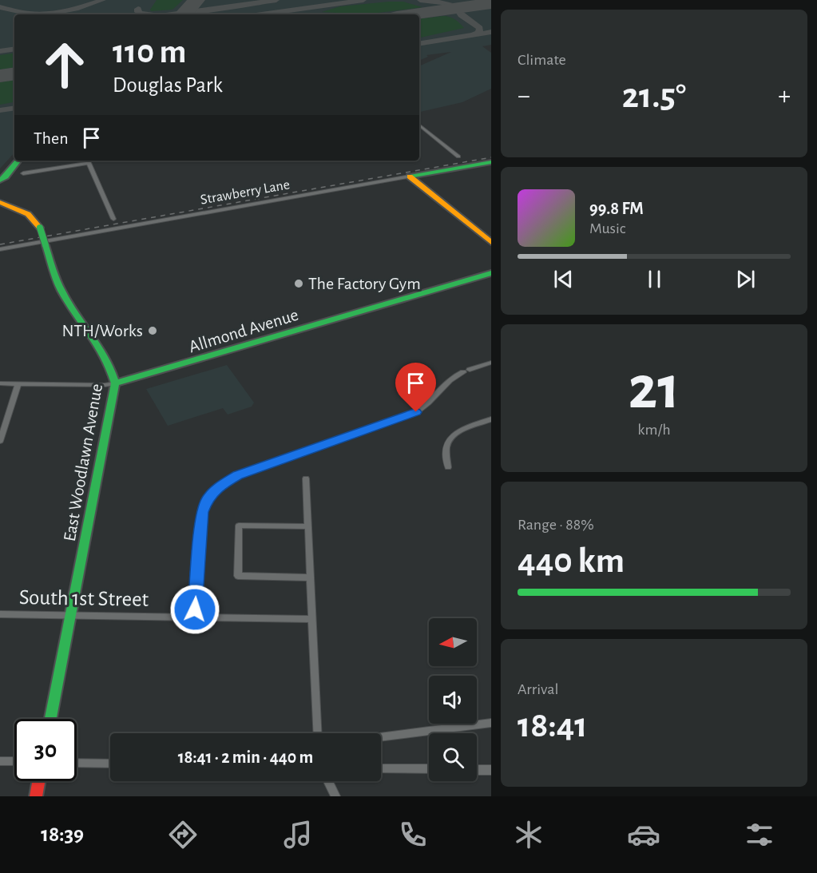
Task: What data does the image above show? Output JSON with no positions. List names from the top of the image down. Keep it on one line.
{"streets":{"street":["Strawberry Lane","Allmond Avenue","East Woodlawn Avenue","South 1st Street"]},"crossings":[["Allmond Avenue","East Woodlawn Avenue"],["East Woodlawn Avenue","South 1st Street"]],"places":["The Factory Gym","NTH/Works"],"north":"left","page":{"tile":["Climate",["21","km/h"],["Range · 88%","440 km"],["Arrival","18:41"]],"turn":["110 m","Douglas Park"],"heat":["−","21.5°","+"],"then":"Then","song":["99.8 FM","Music"],"limit":"30","trip":"18:41 · 2 min · 440 m","tabs":"18:39"}}
